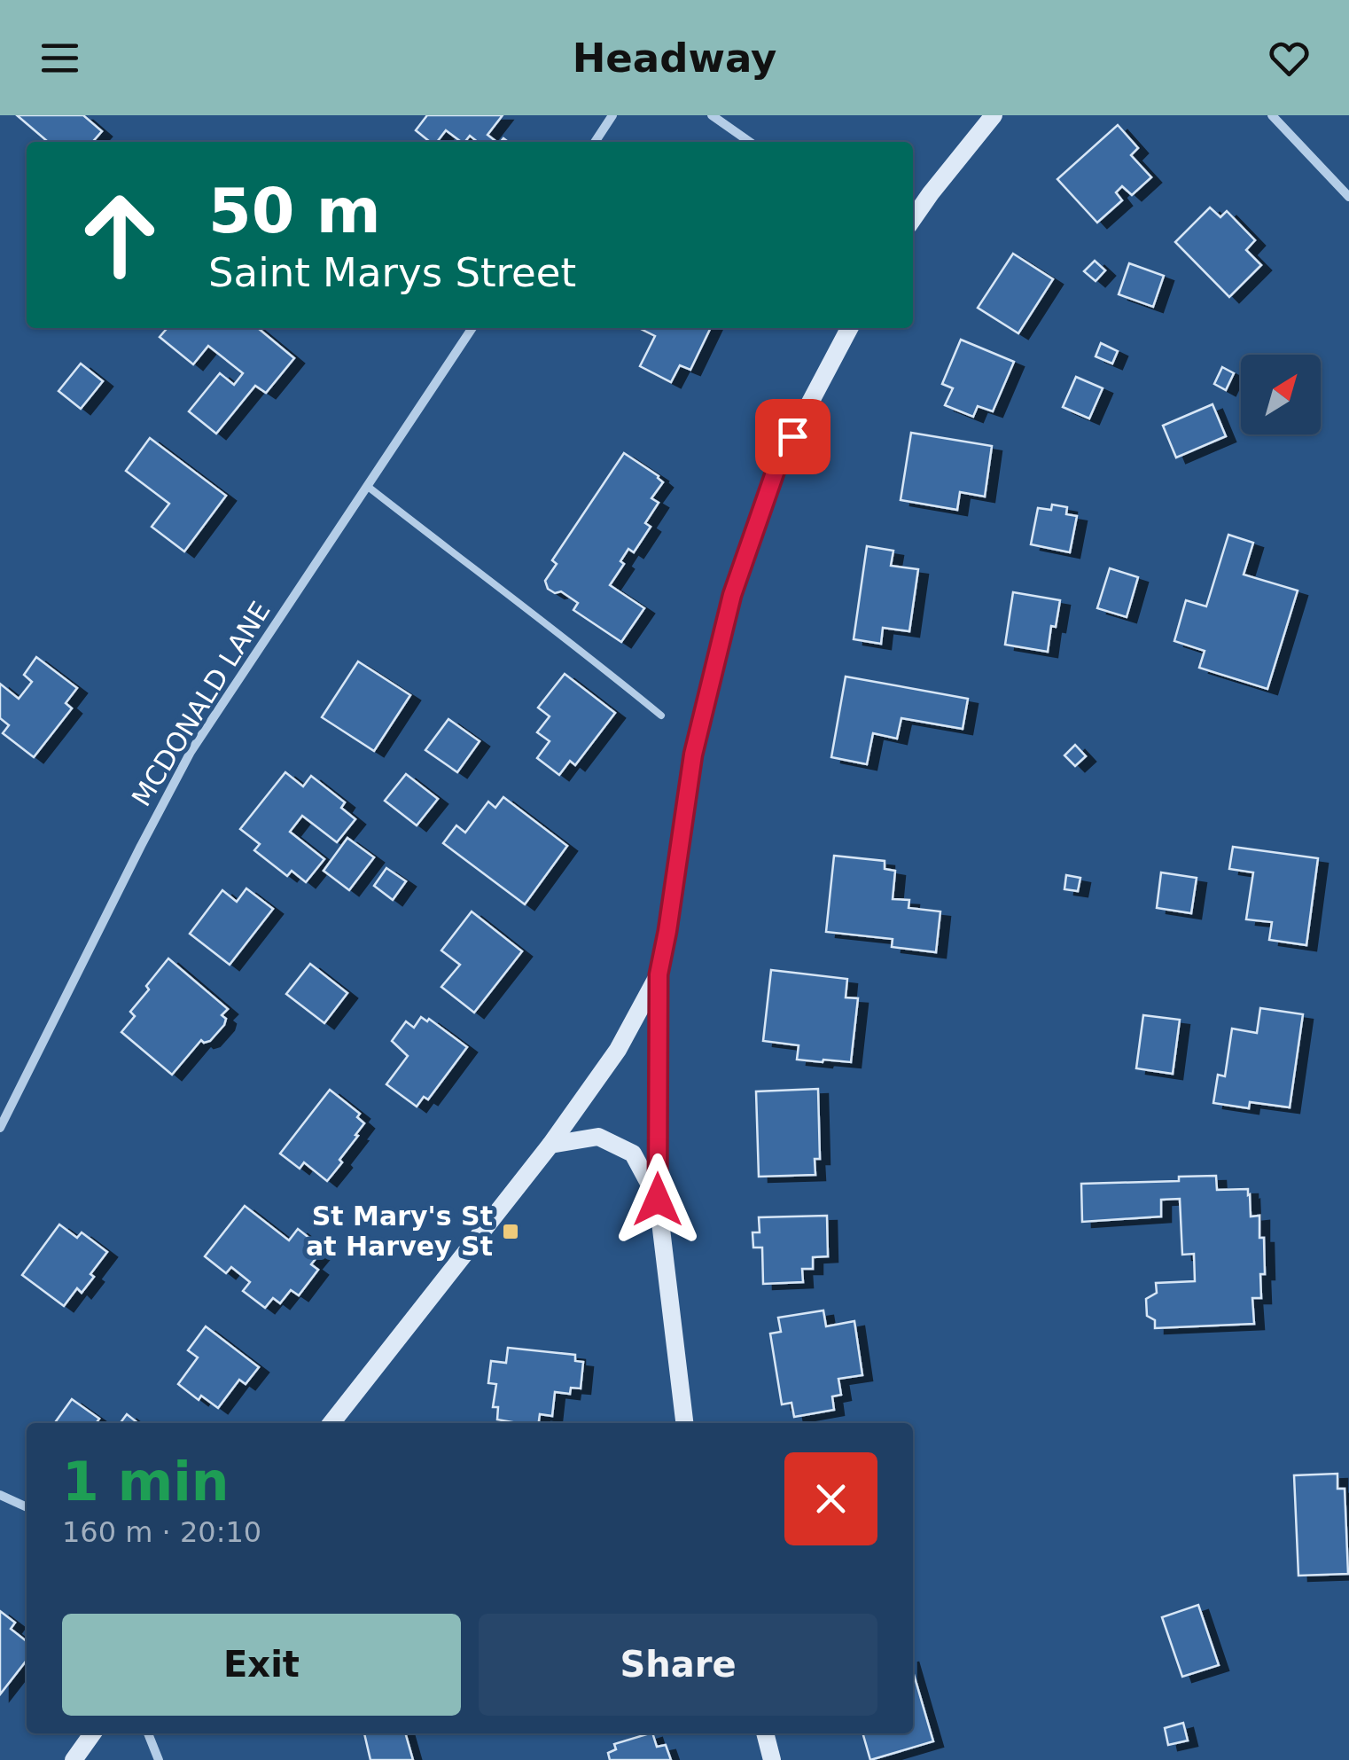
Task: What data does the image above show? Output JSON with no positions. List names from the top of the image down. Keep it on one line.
{"streets":{"street":["MCDONALD LANE"]},"places":{"transit":["St Mary's St at Harvey St"]},"north":"top right","page":{"header":"Headway","turn":["50 m","Saint Marys Street"],"heading":["1 min","160 m · 20:10"],"buttons":["Exit","Share"]}}
